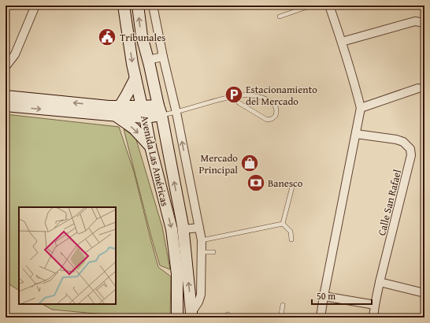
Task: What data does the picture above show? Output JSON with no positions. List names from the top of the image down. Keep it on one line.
{"streets":{"street":["Avenida Las Américas","Calle San Rafael"]},"places":{"public building":["Tribunales"],"parking":["Estacionamiento del Mercado"],"shop":["Mercado Principal"],"bank":["Banesco"]},"scale_bar":"50 m"}
